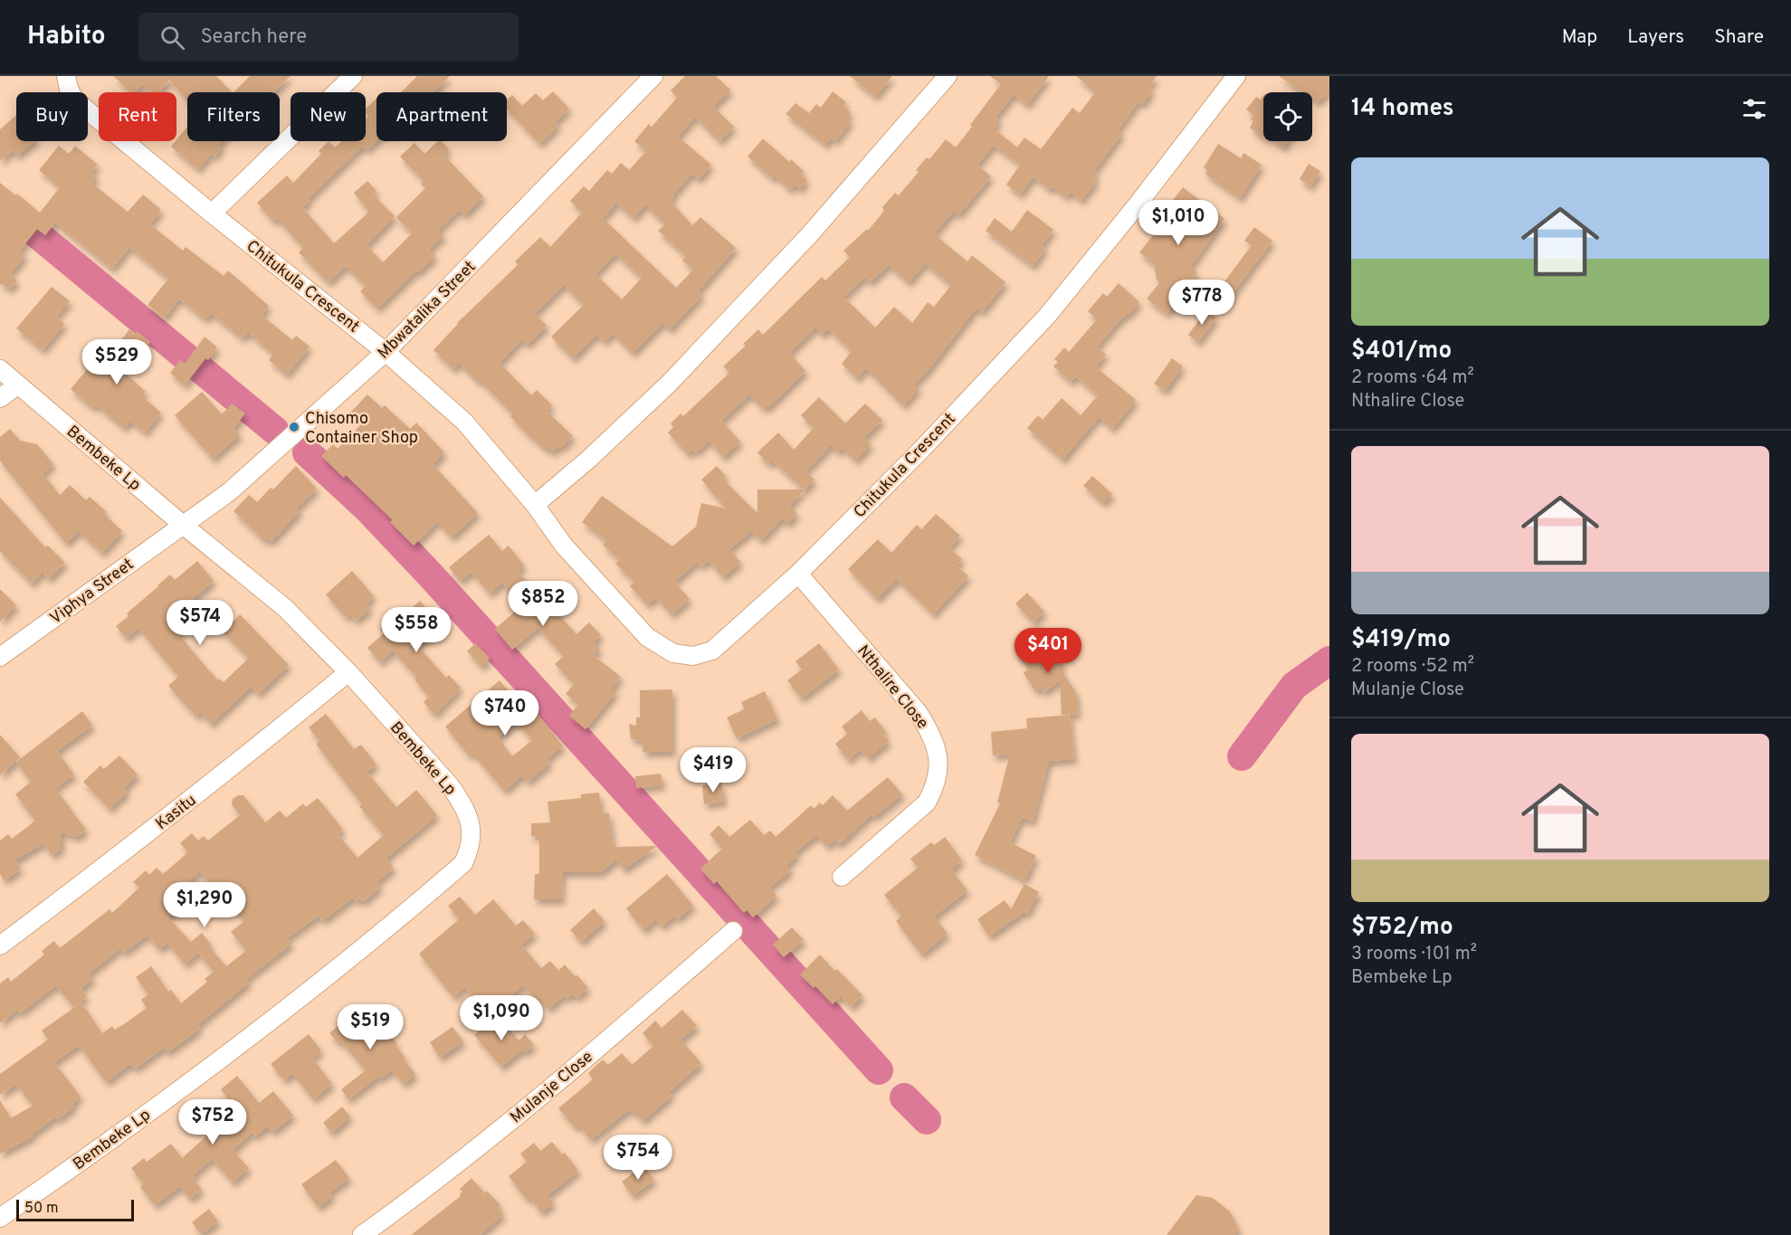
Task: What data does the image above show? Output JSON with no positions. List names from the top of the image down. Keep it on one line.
{"streets":{"street":["Chitukula Crescent","Mbwatalika Street","Bembeke Lp","Viphya Street","Nthalire Close","Kasitu","Mulanje Close"]},"crossings":[["Chitukula Crescent","Mbwatalika Street"],["Chitukula Crescent","Nthalire Close"],["Mbwatalika Street","Bembeke Lp"],["Mbwatalika Street","Viphya Street"],["Bembeke Lp","Viphya Street"],["Bembeke Lp","Kasitu"]],"places":["Chisomo Container Shop"],"scale_bar":"50 m","page":{"header":"Habito","search":"Search here","nav":["Map","Layers","Share"],"heading":"14 homes","chip":["Buy","Rent","Filters","New","Apartment"],"list":[{"name":"$401/mo","note":"2 rooms · 64 m² · Nthalire Close"},{"name":"$419/mo","note":"2 rooms · 52 m² · Mulanje Close"},{"name":"$752/mo","note":"3 rooms · 101 m² · Bembeke Lp"}],"price":["$1,010","$778","$529","$852","$574","$558","$401","$740","$419","$1,290","$1,090","$519","$752","$754"],"scale":"50 m"}}
